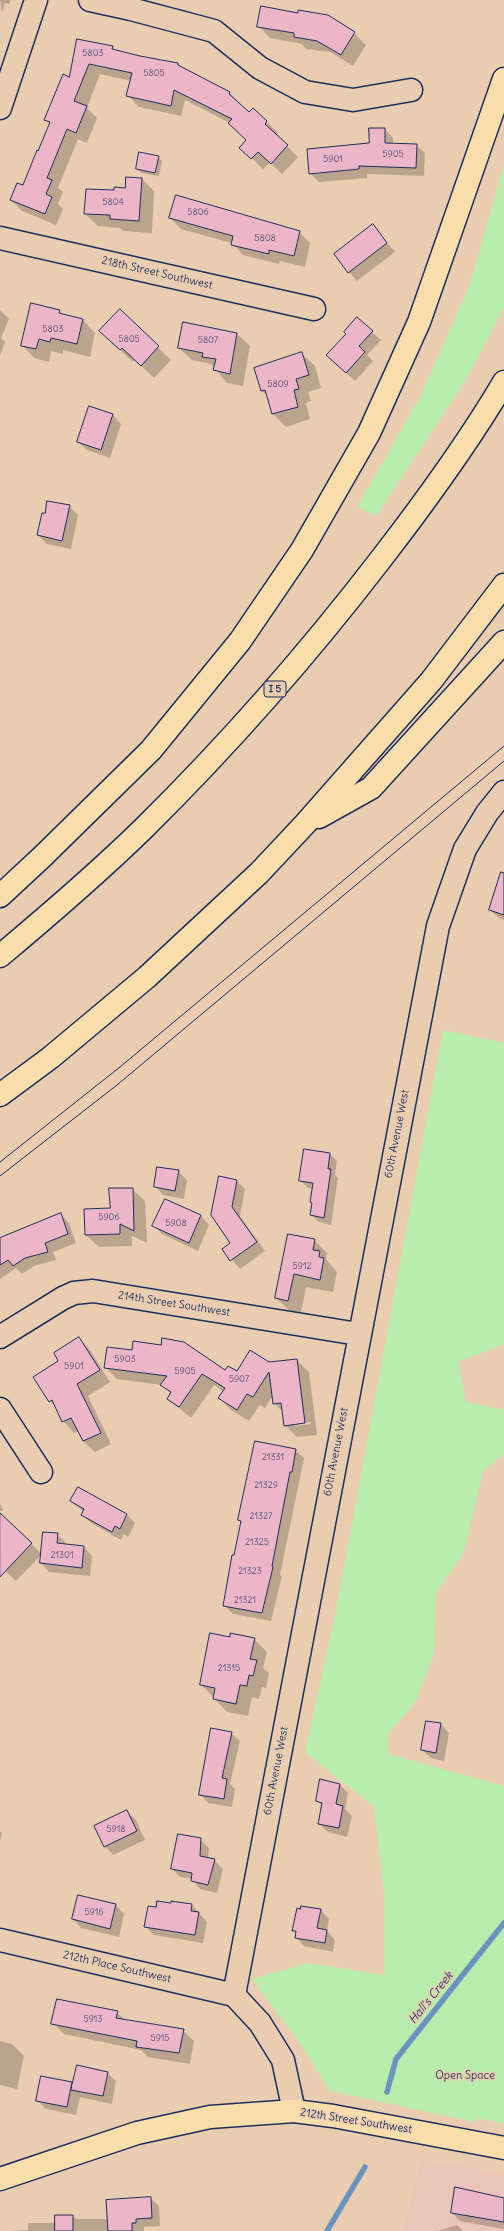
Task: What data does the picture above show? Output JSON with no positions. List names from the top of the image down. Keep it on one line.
{"streets":{"main road":["I 5","212th Street Southwest"],"street":["218th Street Southwest","60th Avenue West","214th Street Southwest","212th Place Southwest"]},"crossings":[["60th Avenue West","214th Street Southwest"],["60th Avenue West","212th Place Southwest"]],"water":["Hall's Creek"],"parks":["Open Space"],"house_numbers":["5803","5805","5905","5901","5804","5806","5808","5803","5805","5807","5809","5906","5908","5912","5903","5901","5905","5907","21331","21329","21327","21325","21301","21323","21321","21315","5918","5916","5913","5915"]}
